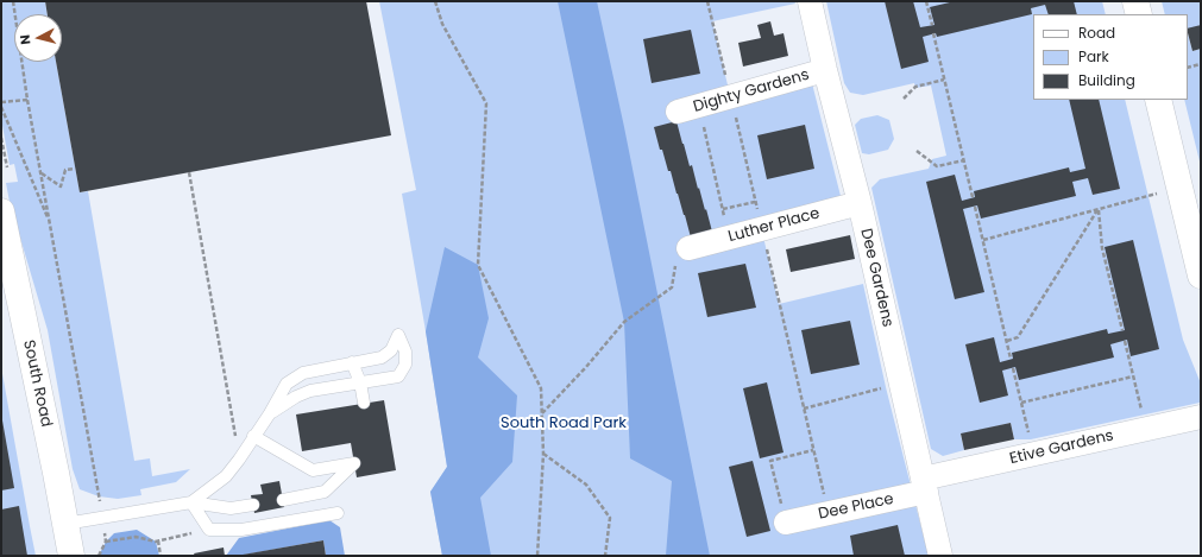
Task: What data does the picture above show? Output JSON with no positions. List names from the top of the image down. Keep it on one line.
{"streets":{"street":["Dighty Gardens","Luther Place","Dee Gardens","South Road","Etive Gardens","Dee Place"]},"crossings":[["Dighty Gardens","Dee Gardens"],["Luther Place","Dee Gardens"],["Dee Gardens","Etive Gardens"],["Dee Gardens","Dee Place"],["Etive Gardens","Dee Place"]],"parks":["South Road Park"],"legend":["Road","Park","Building"],"north":"left"}
